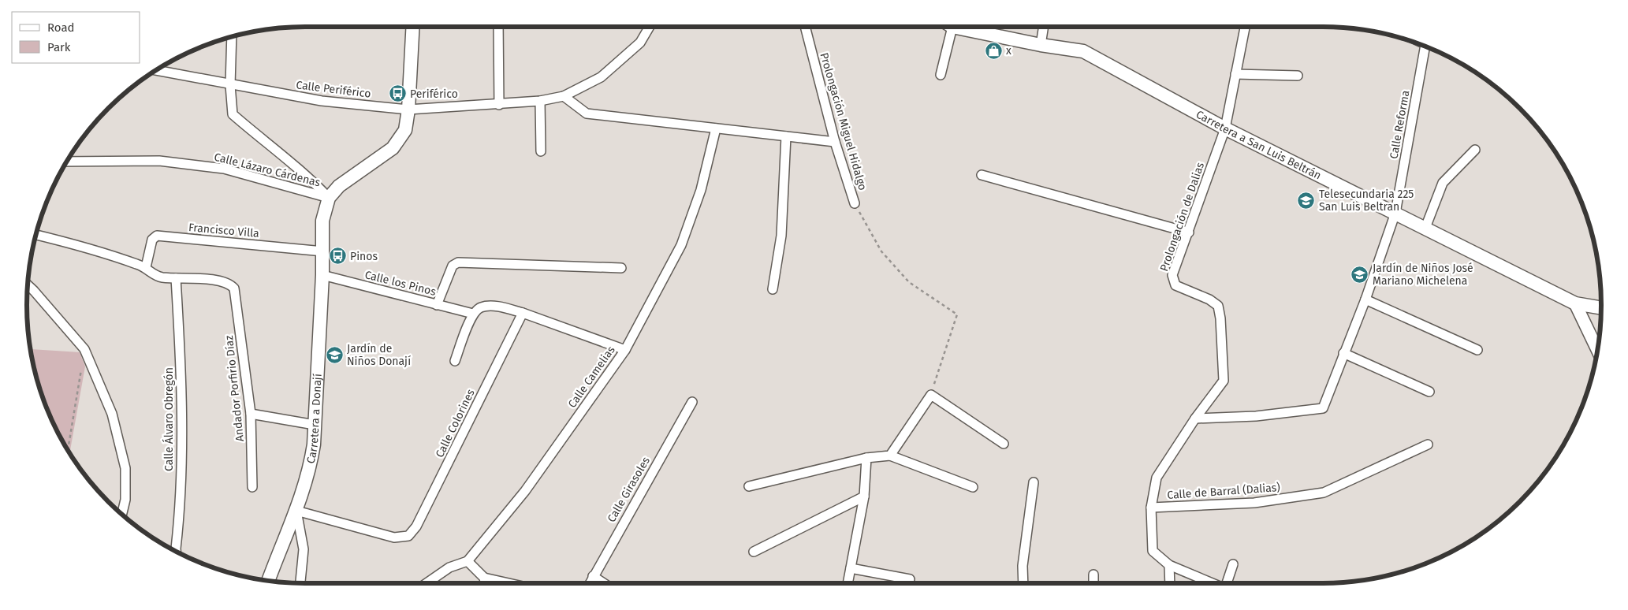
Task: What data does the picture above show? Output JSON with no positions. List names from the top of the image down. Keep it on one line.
{"streets":{"main road":["Carretera a San Luis Beltrán","Carretera a Donají"],"street":["Calle Periférico","Prolongación Miguel Hidalgo","Calle Reforma","Calle Lázaro Cárdenas","Prolongación de Dalias","Francisco Villa","Calle los Pinos","Calle Camelias","Andador Porfirio Díaz","Calle Álvaro Obregón","Calle Colorines","Calle Girasoles","Calle de Barral (Dalias)"]},"crossings":[["Calle Periférico","Carretera a Donají"],["Calle Reforma","Carretera a San Luis Beltrán"],["Calle Reforma","Prolongación de Dalias"],["Carretera a San Luis Beltrán","Prolongación de Dalias"],["Calle Lázaro Cárdenas","Carretera a Donají"],["Prolongación de Dalias","Calle de Barral (Dalias)"],["Francisco Villa","Carretera a Donají"],["Calle los Pinos","Carretera a Donají"],["Andador Porfirio Díaz","Calle Álvaro Obregón"],["Carretera a Donají","Calle Colorines"]],"places":{"shop":["x"],"bus stop":["Periférico","Pinos"],"school or university":["Telesecundaria 225 San Luis Beltran","Jardín de Niños José Mariano Michelena","Jardín de Niños Donají"]},"legend":["Road","Park"]}
